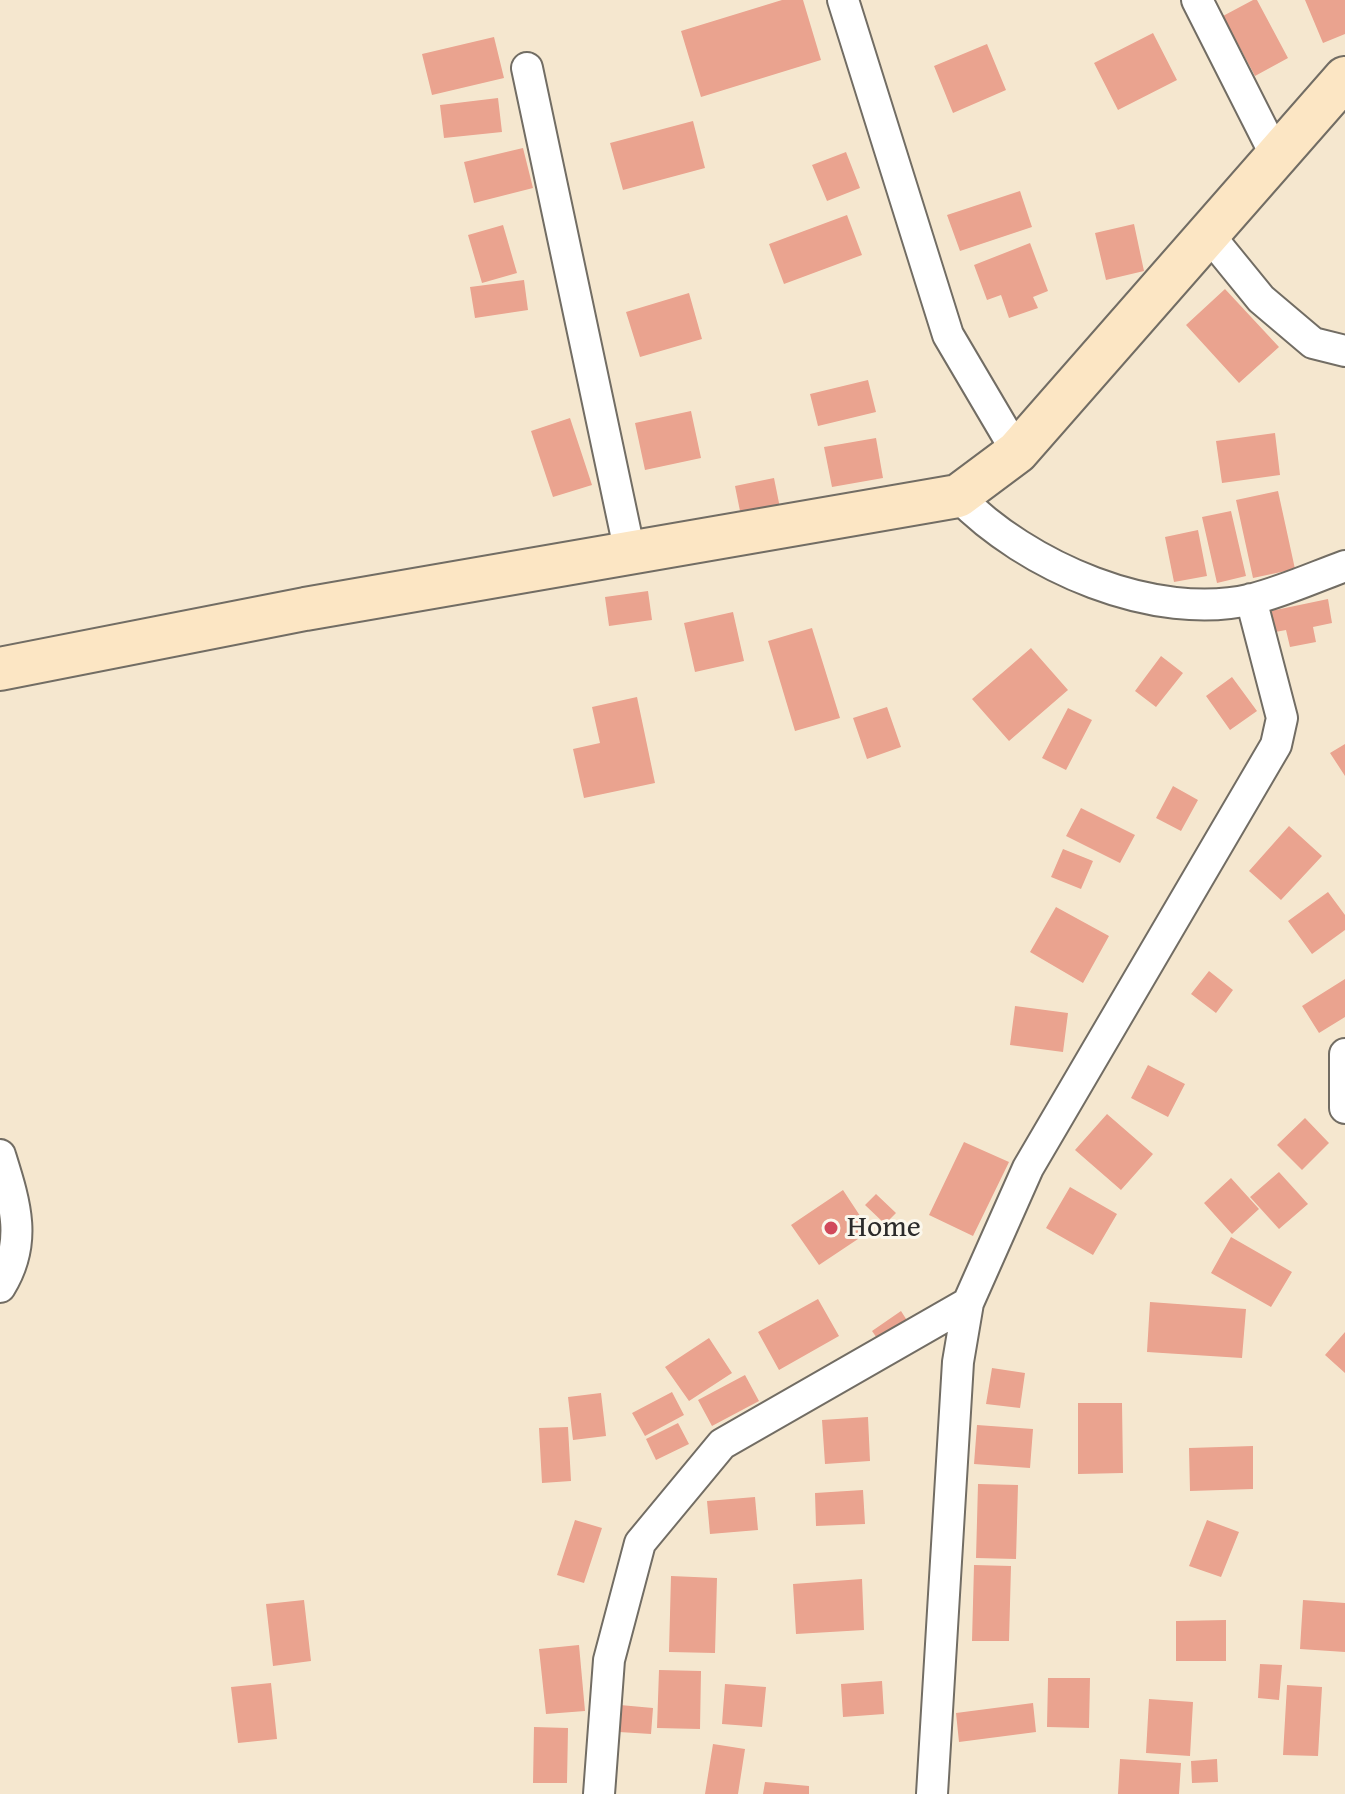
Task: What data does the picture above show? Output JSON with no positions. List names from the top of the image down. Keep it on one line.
{"places":["Home"]}
